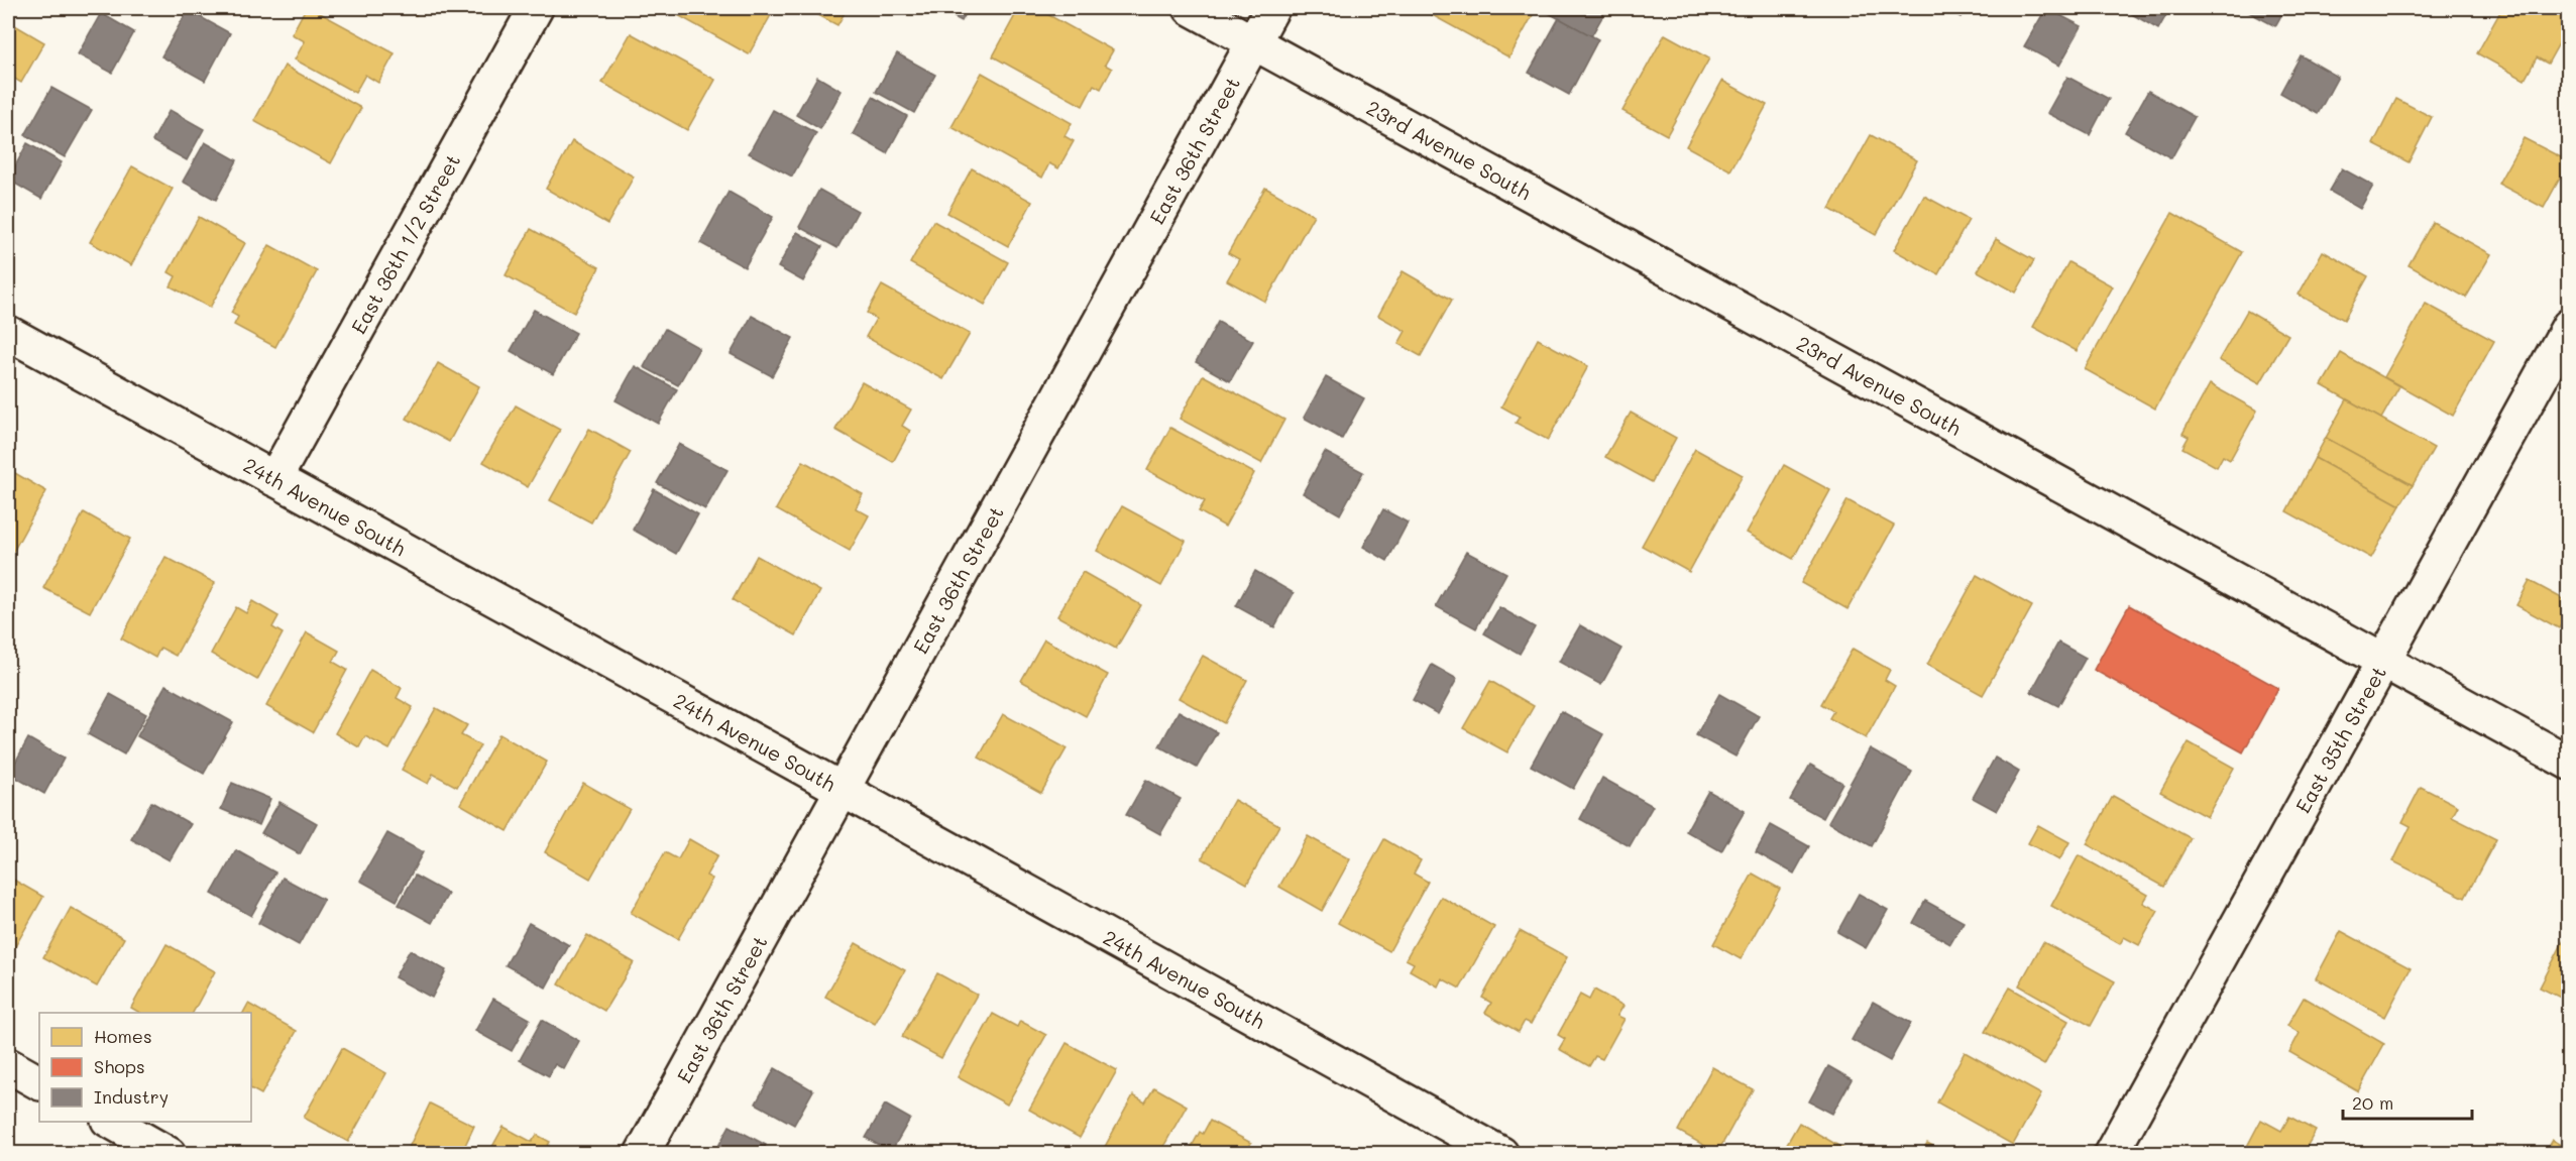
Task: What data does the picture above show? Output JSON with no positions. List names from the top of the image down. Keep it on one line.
{"streets":{"street":["23rd Avenue South","East 36th Street","East 36th 1/2 Street","24th Avenue South","East 35th Street"]},"crossings":[["23rd Avenue South","East 36th Street"],["23rd Avenue South","East 35th Street"],["East 36th Street","24th Avenue South"],["East 36th 1/2 Street","24th Avenue South"]],"legend":["Homes","Shops","Industry"],"scale_bar":"20 m"}
